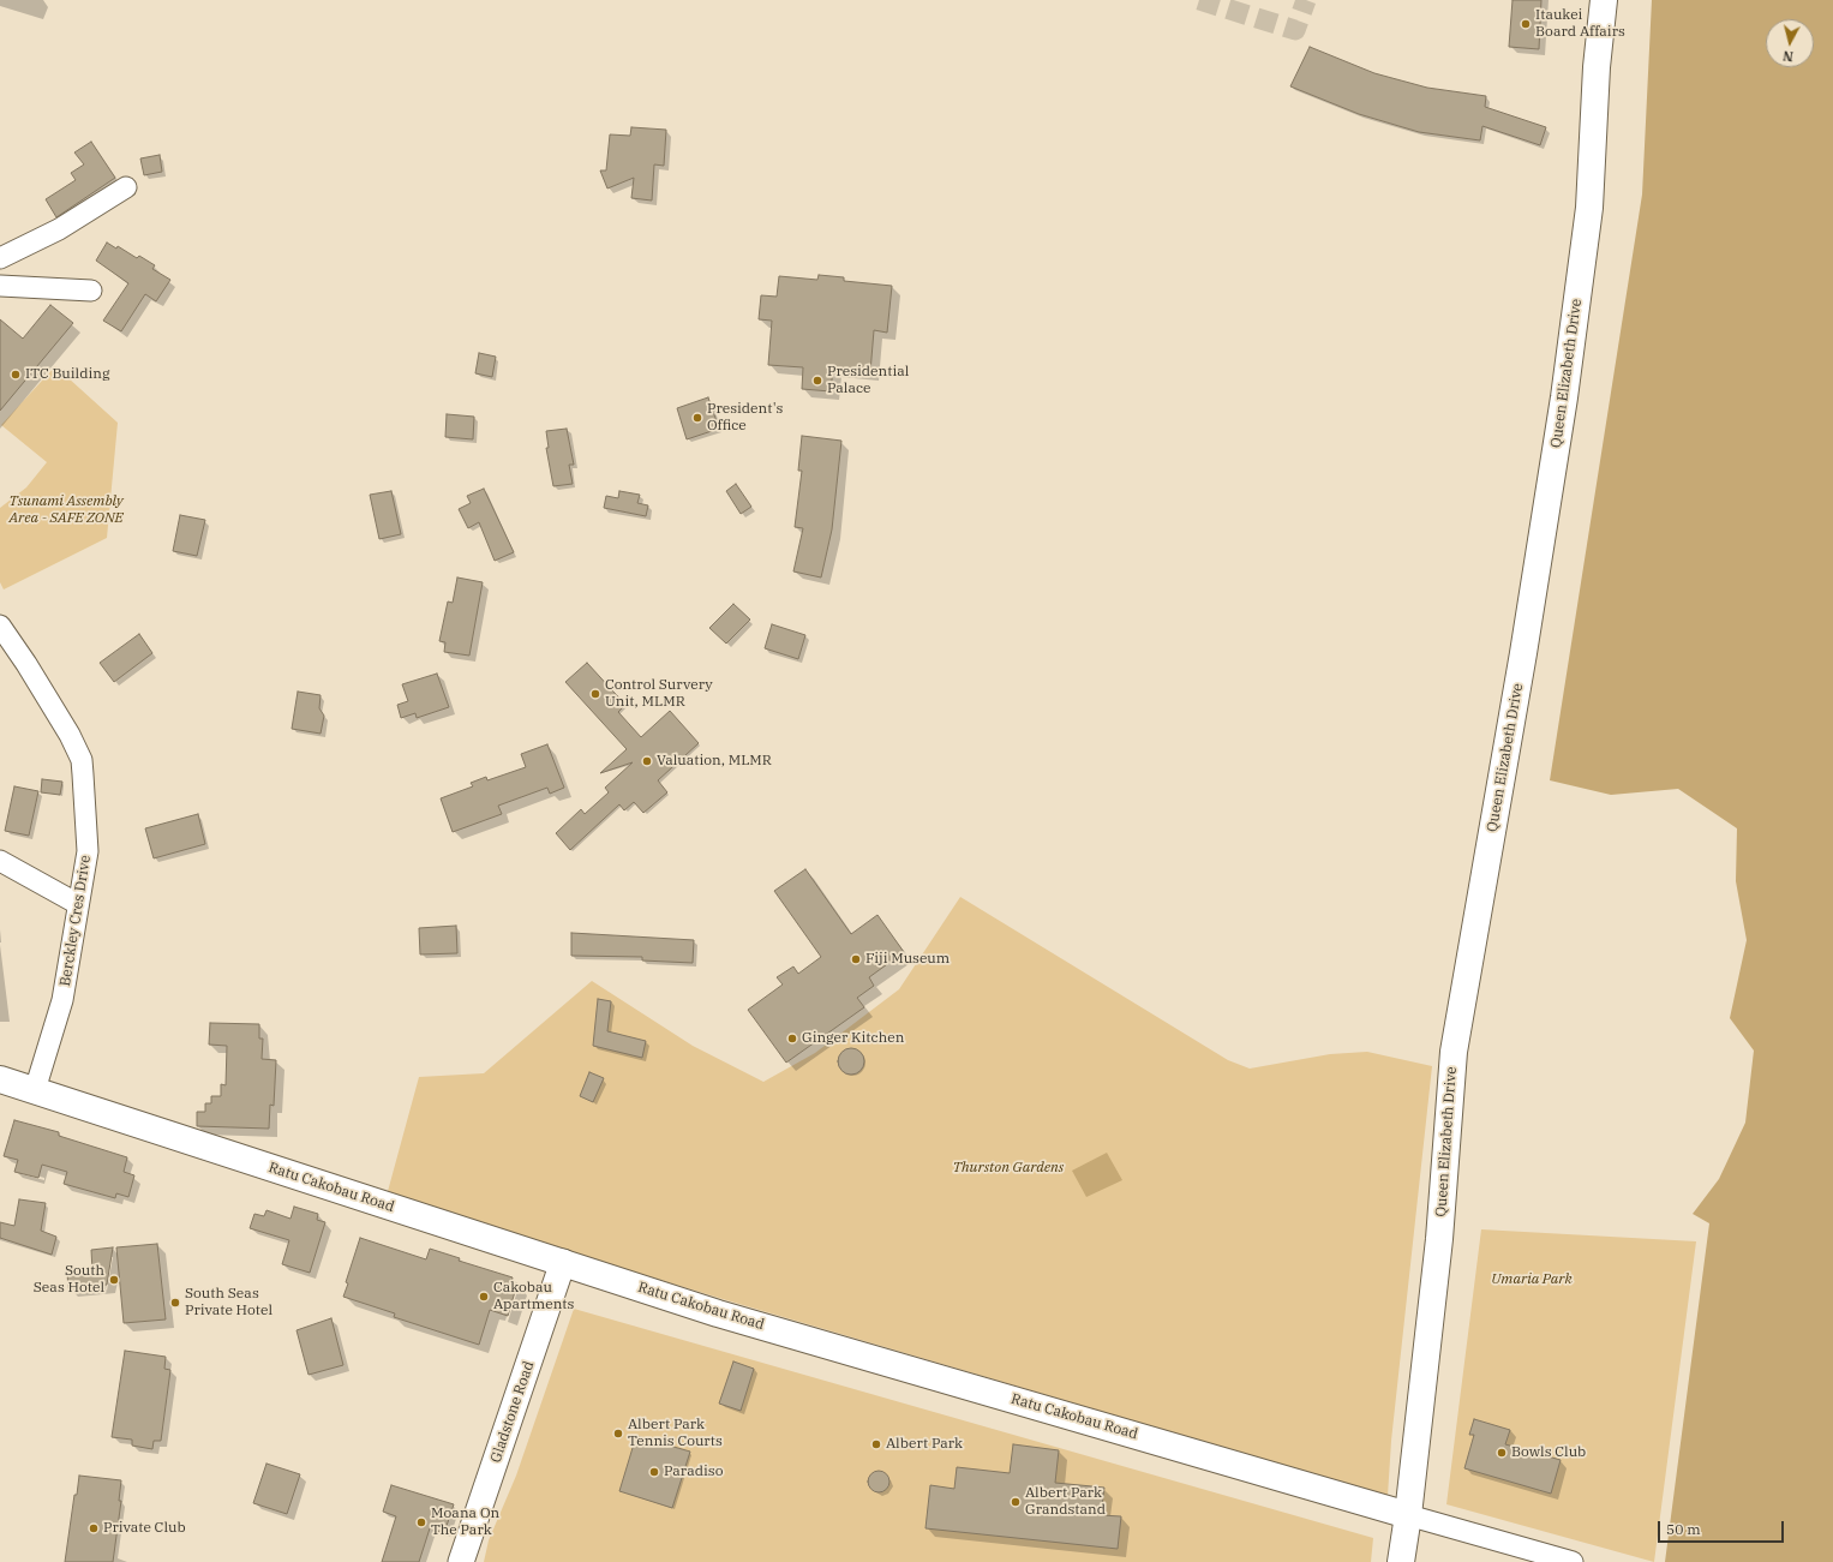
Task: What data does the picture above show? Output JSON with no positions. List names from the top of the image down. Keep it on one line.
{"streets":{"main road":["Queen Elizabeth Drive","Ratu Cakobau Road"],"street":["Berckley Cres Drive","Gladstone Road"]},"crossings":[["Queen Elizabeth Drive","Ratu Cakobau Road"],["Berckley Cres Drive","Ratu Cakobau Road"],["Ratu Cakobau Road","Gladstone Road"]],"parks":["Tsunami Assembly Area - SAFE ZONE","Thurston Gardens","Umaria Park"],"places":["Itaukei Board Affairs","ITC Building","Presidential Palace","President's Office","Control Survery Unit, MLMR","Valuation, MLMR","Fiji Museum","Ginger Kitchen","South Seas Hotel","Cakobau Apartments","South Seas Private Hotel","Albert Park Tennis Courts","Albert Park","Bowls Club","Paradiso","Albert Park Grandstand","Moana On The Park","Private Club"],"scale_bar":"50 m","north":"bottom"}
